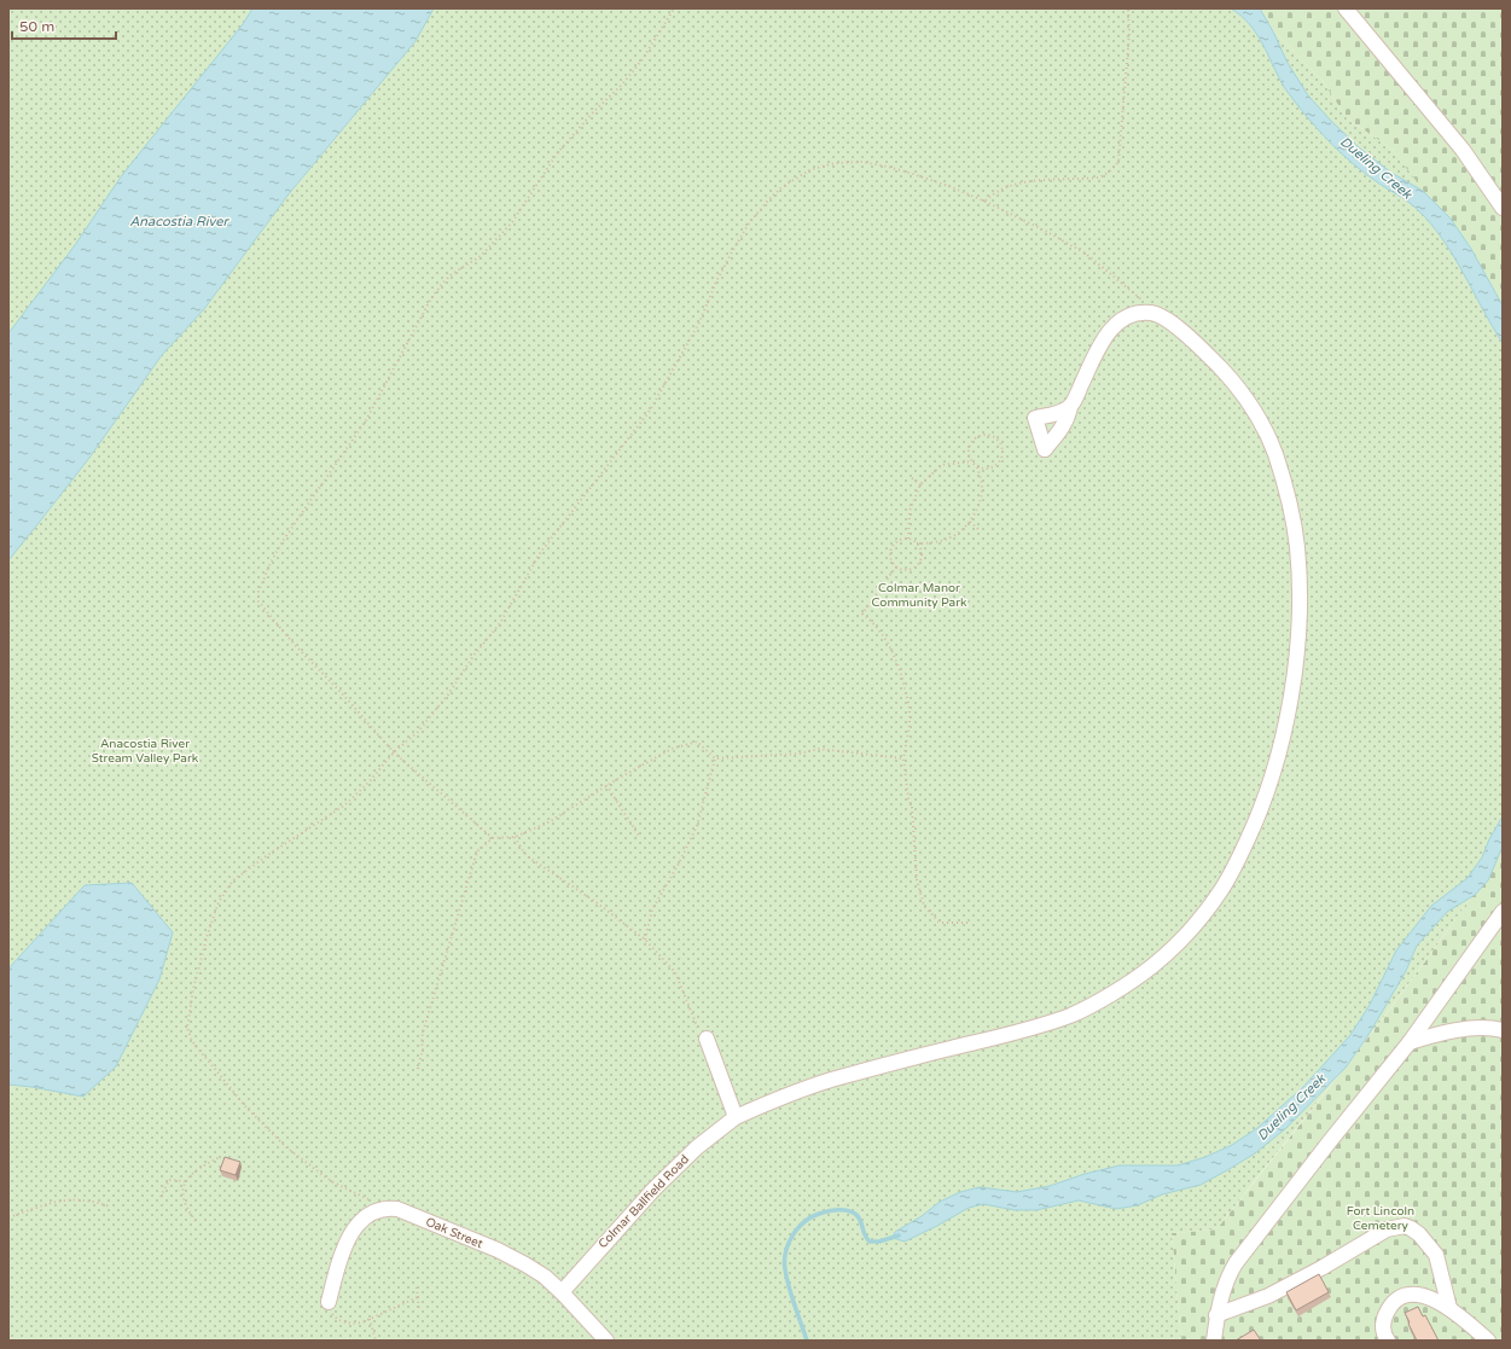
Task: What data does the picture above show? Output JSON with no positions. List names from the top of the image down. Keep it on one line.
{"streets":{"street":["Colmar Ballfield Road","Oak Street"]},"crossings":[["Colmar Ballfield Road","Oak Street"]],"water":["Dueling Creek","Anacostia River"],"parks":["Colmar Manor Community Park","Anacostia River Stream Valley Park","Fort Lincoln Cemetery"],"scale_bar":"50 m"}
